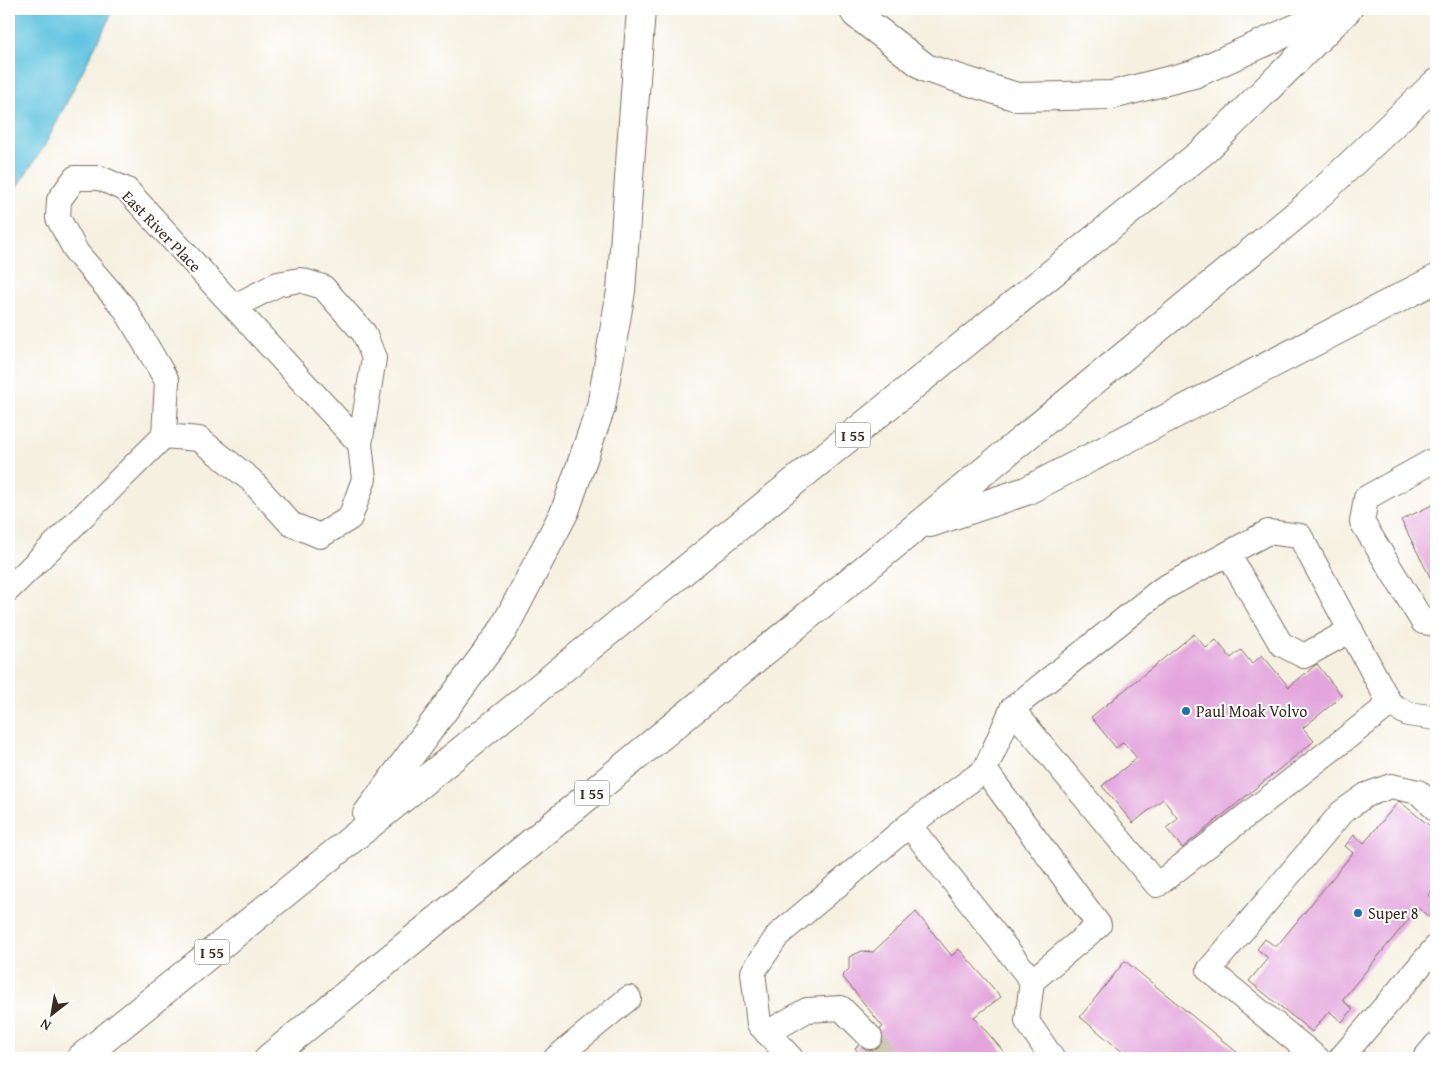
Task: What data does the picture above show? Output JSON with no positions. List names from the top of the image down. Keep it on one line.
{"streets":{"highway":["I 55"],"street":["East River Place"]},"places":["Paul Moak Volvo","Super 8"],"north":"bottom left"}
